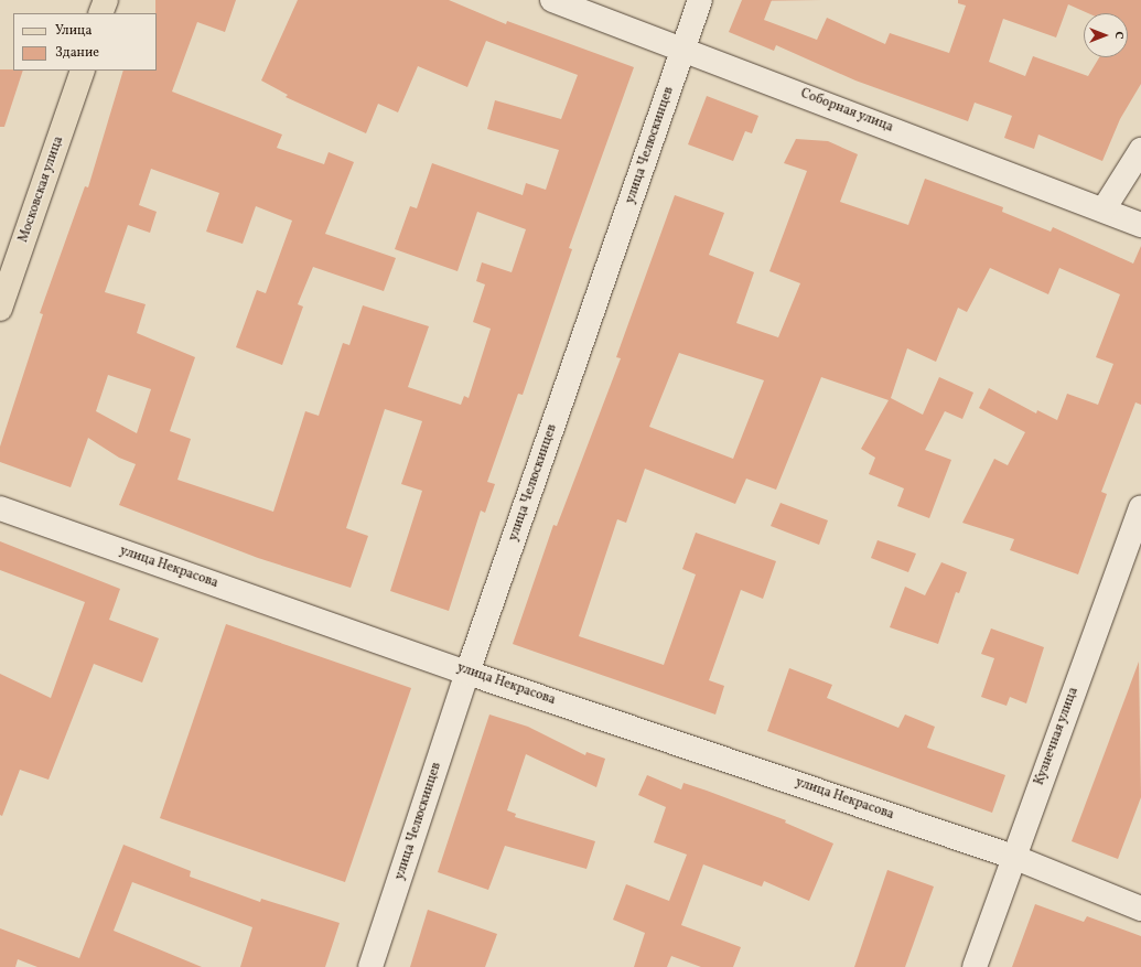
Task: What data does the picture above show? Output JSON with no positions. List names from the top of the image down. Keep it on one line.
{"streets":{"main road":["Московская улица"],"street":["Соборная улица","улица Челюскинцев","улица Некрасова","Кузнечная улица"]},"crossings":[["Соборная улица","улица Челюскинцев"],["улица Челюскинцев","улица Некрасова"],["улица Некрасова","Кузнечная улица"]],"legend":["Улица","Здание"],"north":"right"}
